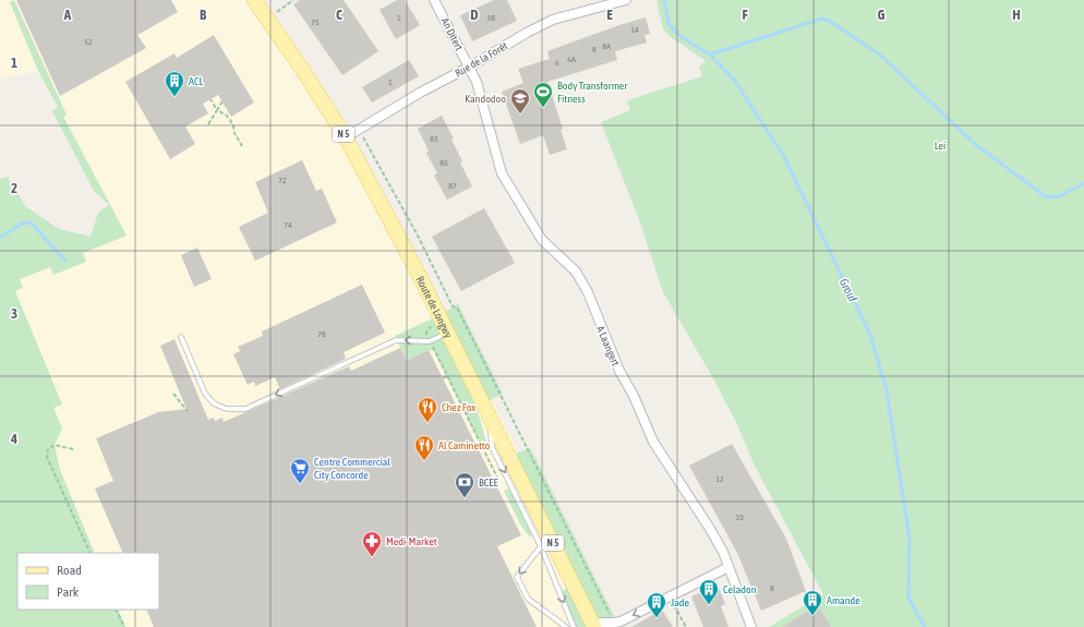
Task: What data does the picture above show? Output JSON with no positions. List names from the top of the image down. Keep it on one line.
{"streets":{"main road":["N 5","Route de Longwy"],"street":["An Ditert","Rue de la Forêt","A Laangert"]},"crossings":[["An Ditert","Rue de la Forêt"],["An Ditert","A Laangert"],["Rue de la Forêt","Route de Longwy"],["Rue de la Forêt","A Laangert"]],"water":["Grouf"],"parks":["Lei"],"places":{"building":["ACL","Celadon","Amande","Jade"],"sports":["Body Transformer Fitness"],"school or university":["Kandodoo"],"restaurant":["Chez Fox","Al Caminetto"],"supermarket":["Centre Commercial City Concorde"],"bank":["BCEE"],"pharmacy":["Medi-Market"]},"house_numbers":["1","3B","75","14","52","8A","8","6A","6","1","83","85","72","87","74","78","12","10","8"],"legend":["Road","Park"],"grid":{"columns":["A","B","C","D","E","F","G","H"],"rows":["1","2","3","4"]}}
